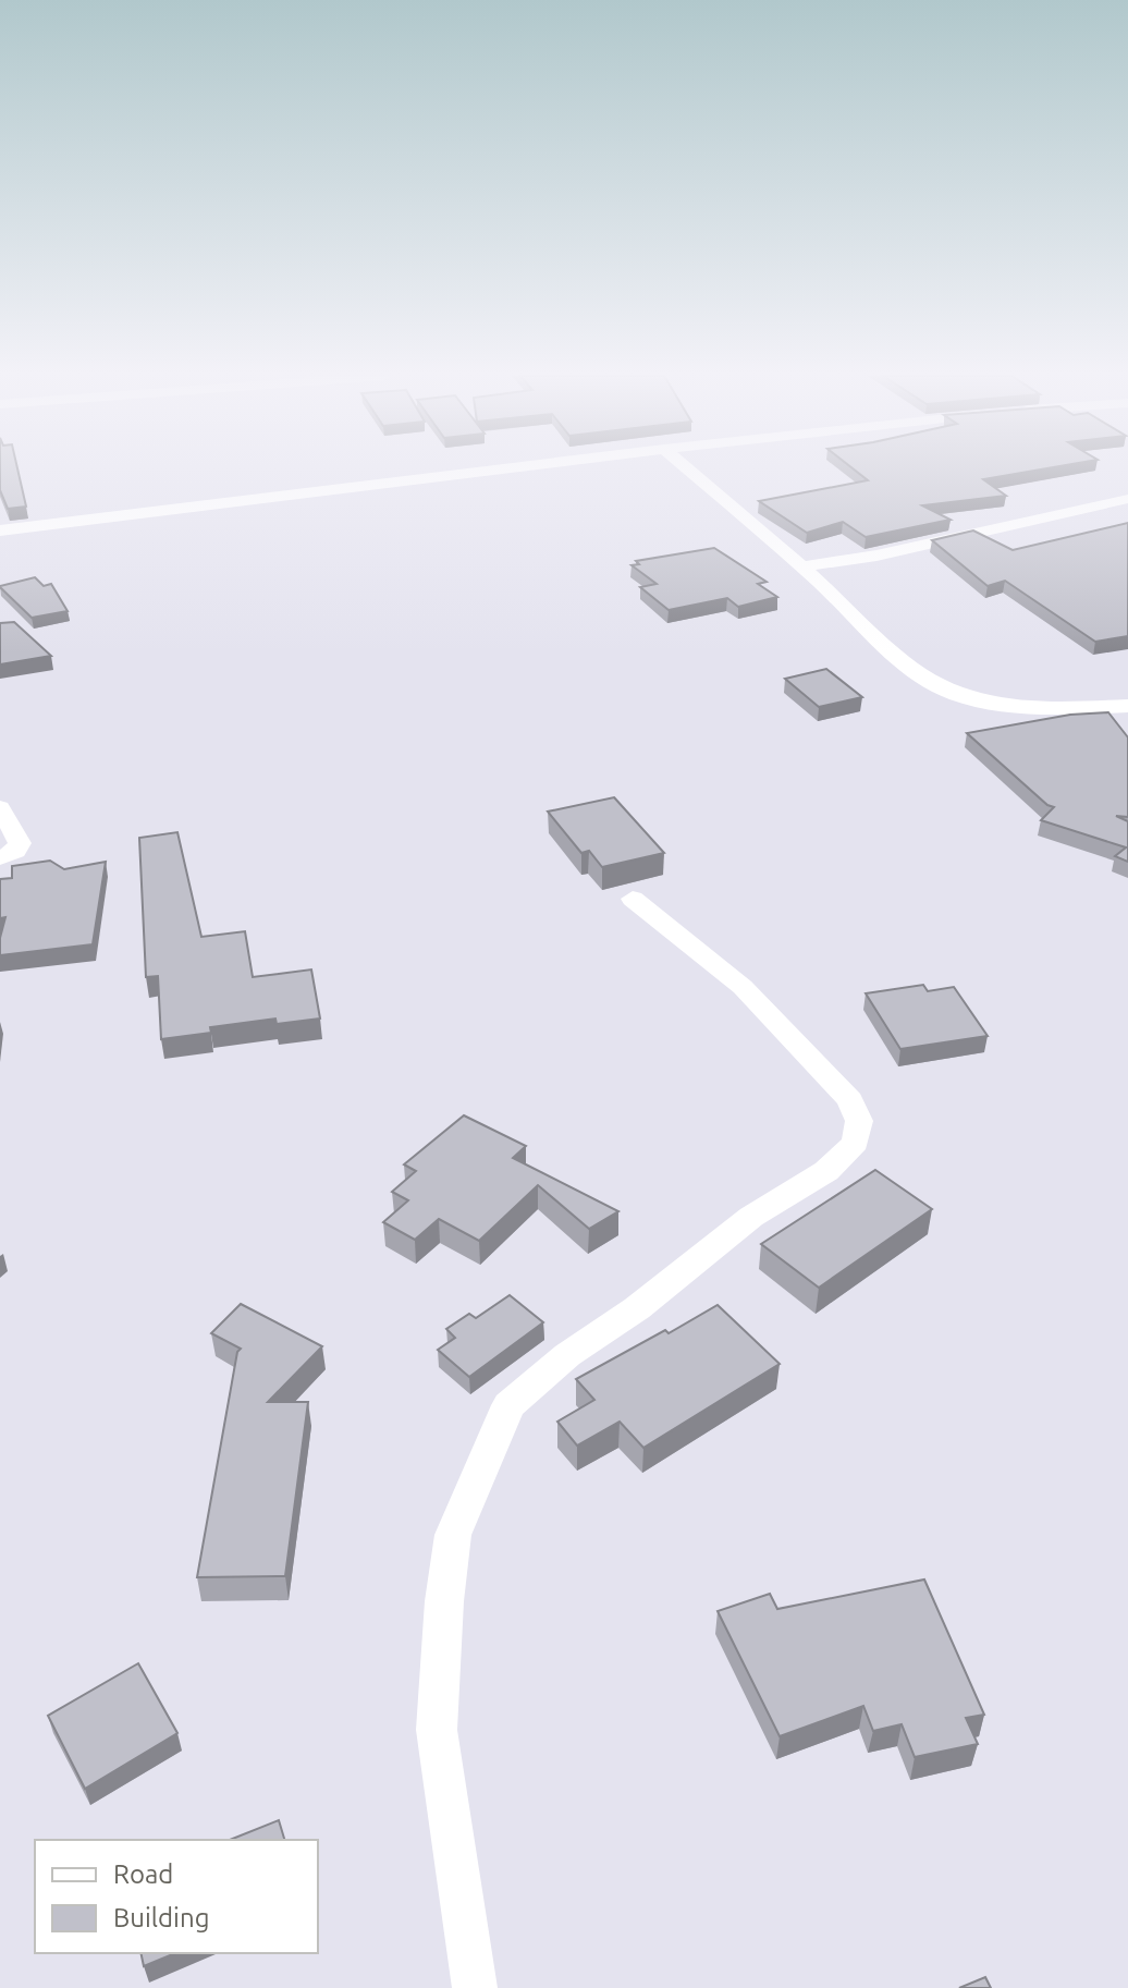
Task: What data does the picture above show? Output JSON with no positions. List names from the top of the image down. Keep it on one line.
{"legend":["Road","Building"]}
